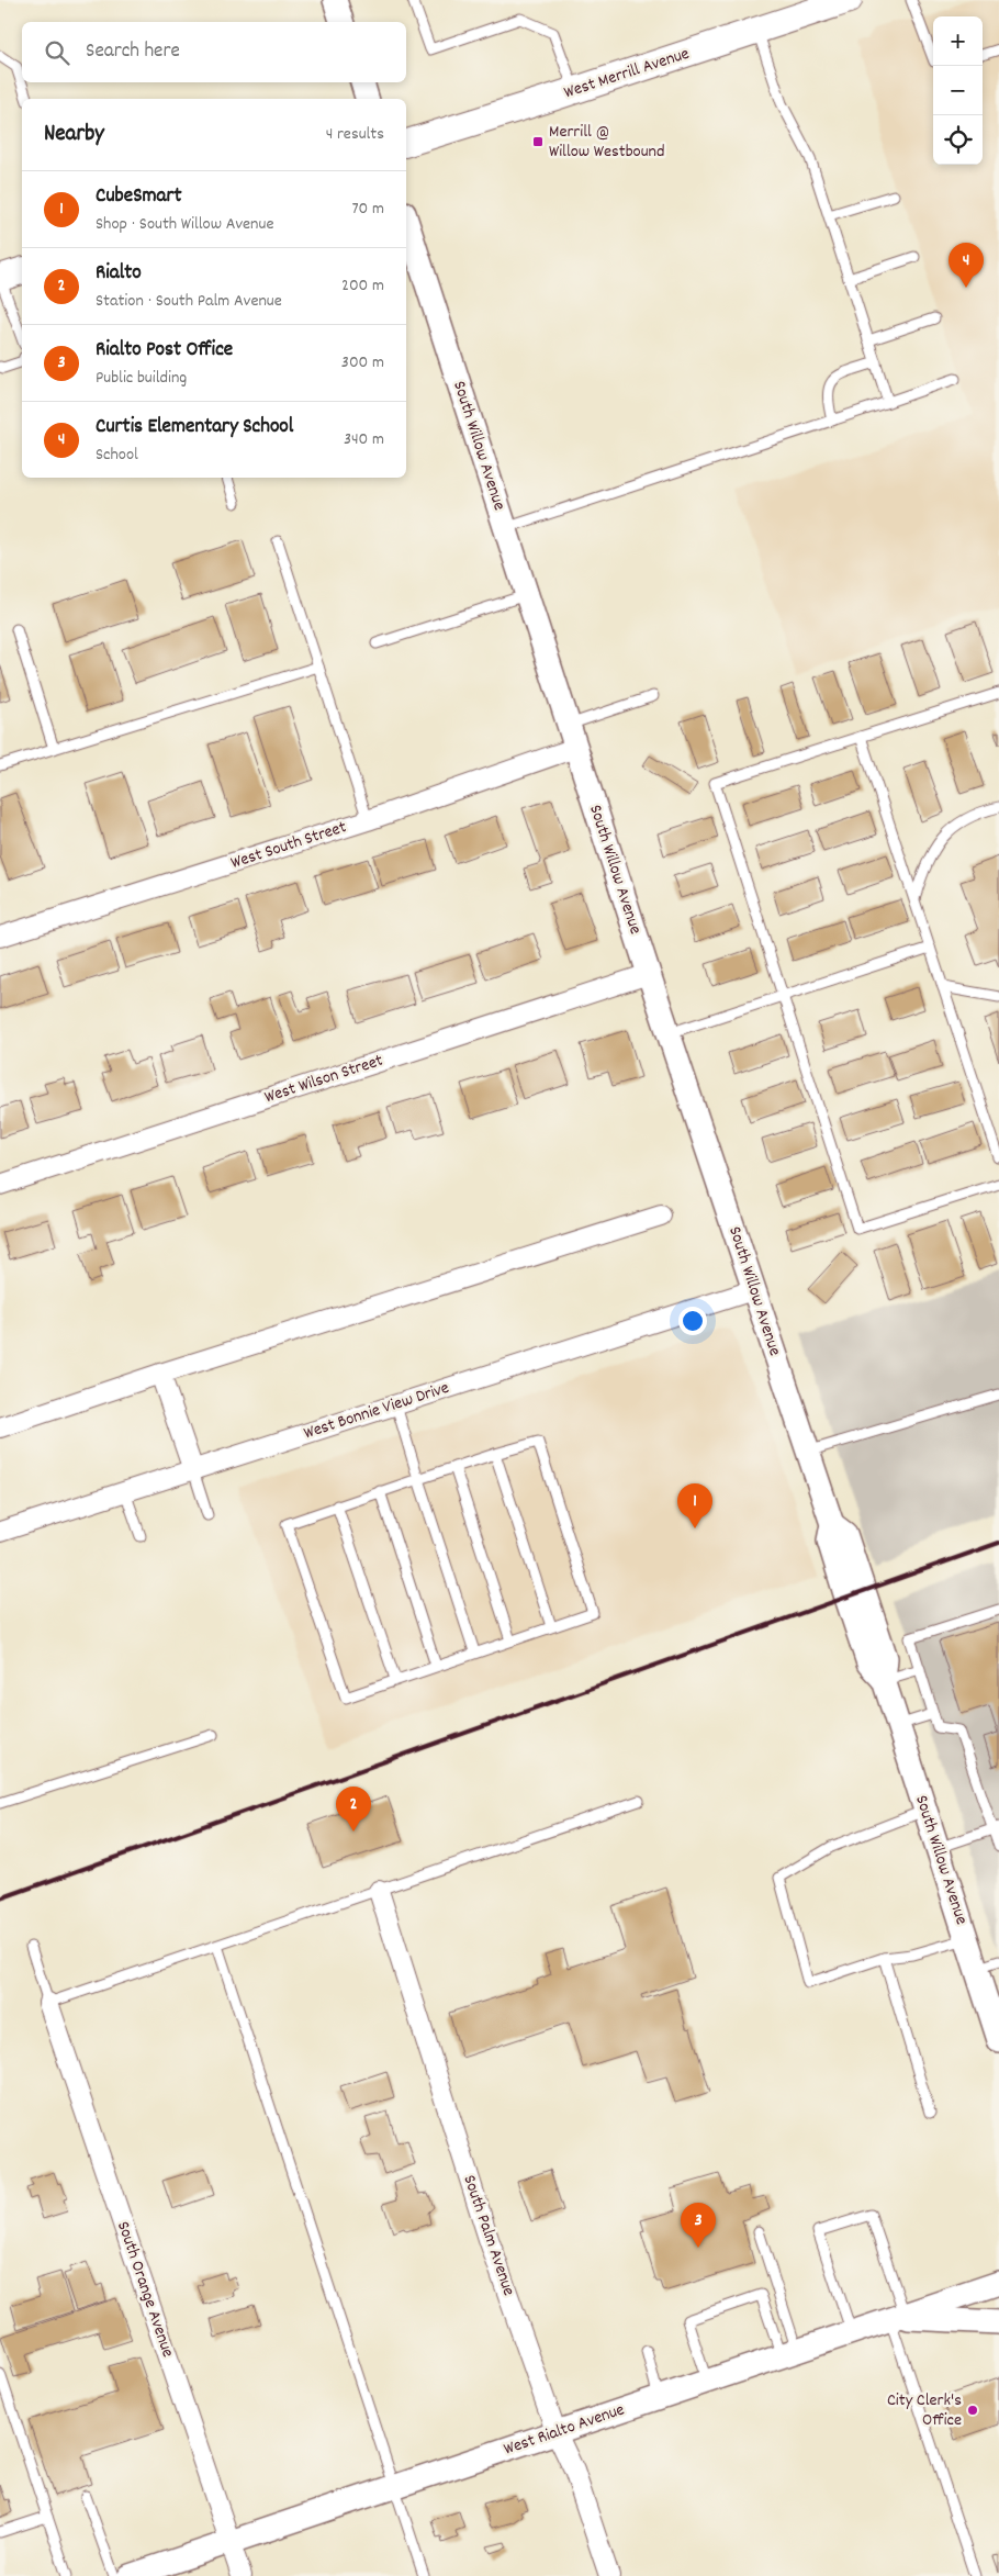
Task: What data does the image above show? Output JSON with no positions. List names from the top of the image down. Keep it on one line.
{"streets":{"main road":["West Merrill Avenue"],"street":["South Willow Avenue","West South Street","West Wilson Street","West Bonnie View Drive","South Palm Avenue","South Orange Avenue","West Rialto Avenue"]},"crossings":[["South Willow Avenue","West South Street"],["South Willow Avenue","West Wilson Street"],["South Willow Avenue","West Bonnie View Drive"],["South Palm Avenue","West Rialto Avenue"],["South Orange Avenue","West Rialto Avenue"]],"places":{"transit":["Merrill @ Willow Westbound"],"other":["City Clerk's Office"]},"page":{"map_buttons":["+","−"],"search":"Search here","heading":["Nearby","4 results"],"list":[{"mark":"1","name":"CubeSmart","note":"Shop · South Willow Avenue","value":"70 m"},{"mark":"2","name":"Rialto","note":"Station · South Palm Avenue","value":"200 m"},{"mark":"3","name":"Rialto Post Office","note":"Public building","value":"300 m"},{"mark":"4","name":"Curtis Elementary School","note":"School","value":"340 m"}],"pins":["4","1","2","3"]}}
